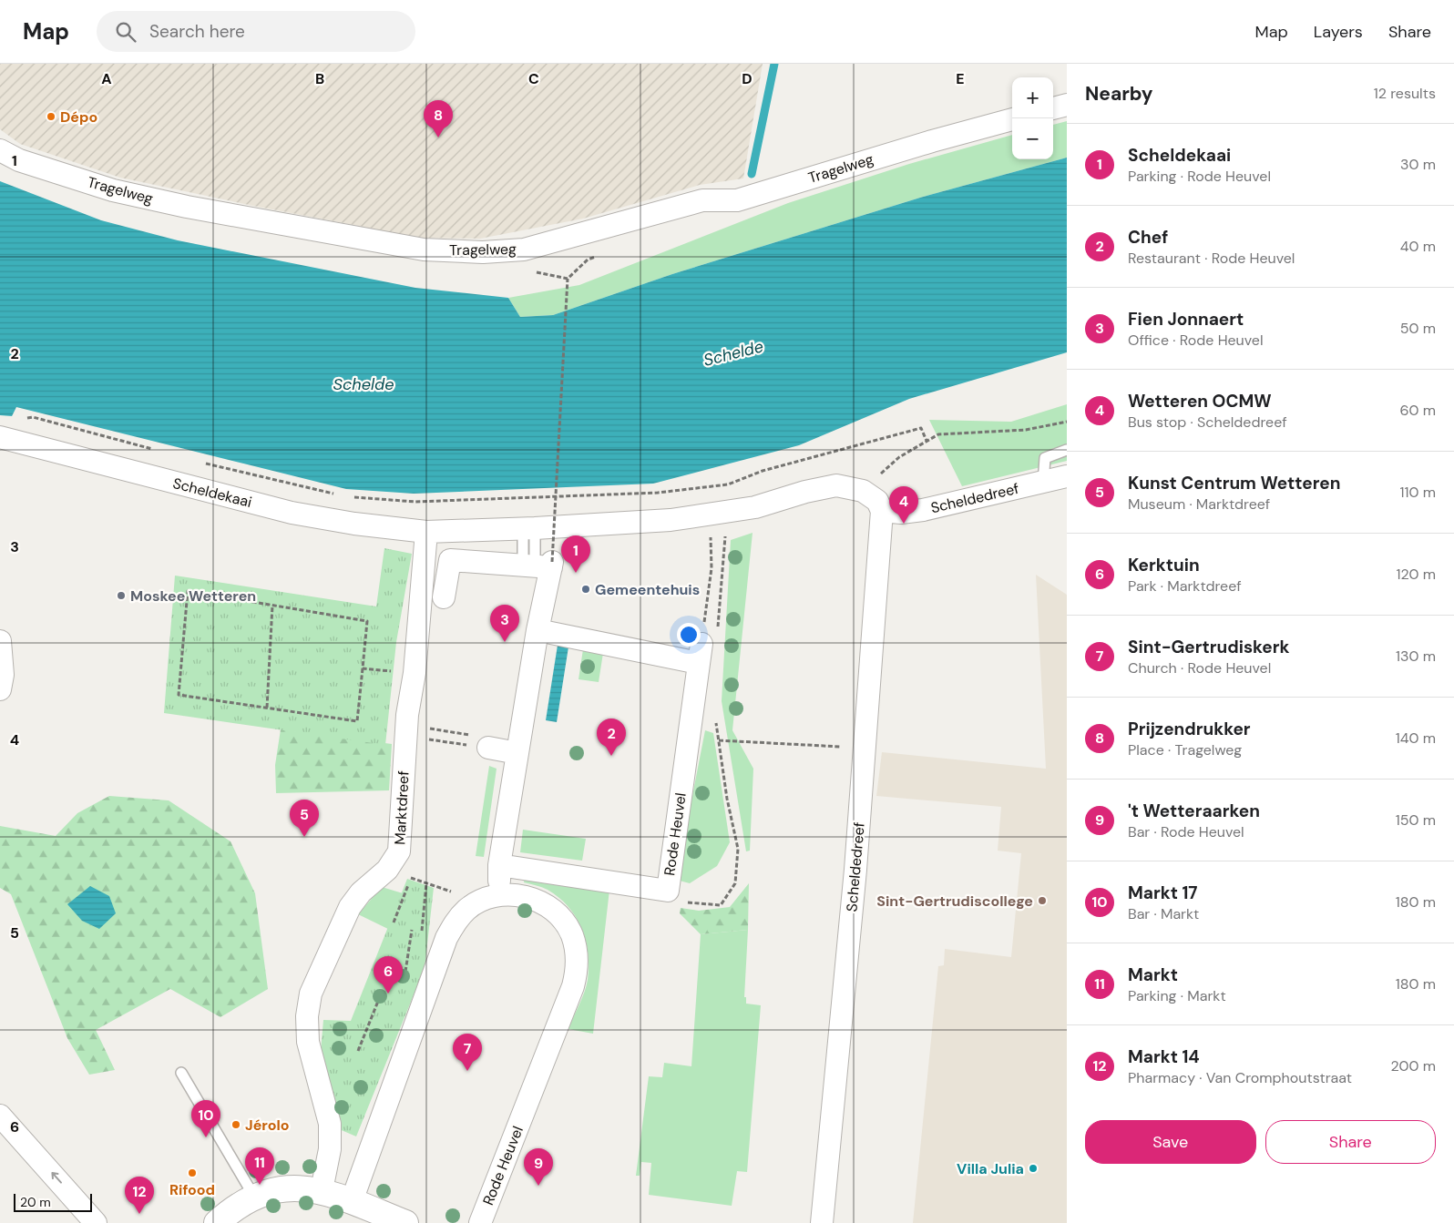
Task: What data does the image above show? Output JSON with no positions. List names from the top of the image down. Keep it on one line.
{"streets":{"street":["Tragelweg","Scheldekaai","Scheldedreef","Marktdreef","Rode Heuvel"]},"crossings":[["Scheldekaai","Marktdreef"]],"water":["Schelde"],"places":["Dépo","Gemeentehuis","Moskee Wetteren","Sint-Gertrudiscollege","Jérolo","Villa Julia","Rifood"],"scale_bar":"20 m","page":{"header":"Map","search":"Search here","nav":["Map","Layers","Share"],"heading":["Nearby","12 results"],"map_buttons":["+","−"],"pins":["8","4","1","3","2","5","6","7","10","11","9","12"],"list":[{"mark":"1","name":"Scheldekaai","note":"Parking · Rode Heuvel","value":"30 m"},{"mark":"2","name":"Chef","note":"Restaurant · Rode Heuvel","value":"40 m"},{"mark":"3","name":"Fien Jonnaert","note":"Office · Rode Heuvel","value":"50 m"},{"mark":"4","name":"Wetteren OCMW","note":"Bus stop · Scheldedreef","value":"60 m"},{"mark":"5","name":"Kunst Centrum Wetteren","note":"Museum · Marktdreef","value":"110 m"},{"mark":"6","name":"Kerktuin","note":"Park · Marktdreef","value":"120 m"},{"mark":"7","name":"Sint-Gertrudiskerk","note":"Church · Rode Heuvel","value":"130 m"},{"mark":"8","name":"Prijzendrukker","note":"Place · Tragelweg","value":"140 m"},{"mark":"9","name":"'t Wetteraarken","note":"Bar · Rode Heuvel","value":"150 m"},{"mark":"10","name":"Markt 17","note":"Bar · Markt","value":"180 m"},{"mark":"11","name":"Markt","note":"Parking · Markt","value":"180 m"},{"mark":"12","name":"Markt 14","note":"Pharmacy · Van Cromphoutstraat","value":"200 m"}],"buttons":["Save","Share"],"scale":"20 m"},"grid":{"columns":["A","B","C","D","E"],"rows":["1","2","3","4","5","6"]}}
